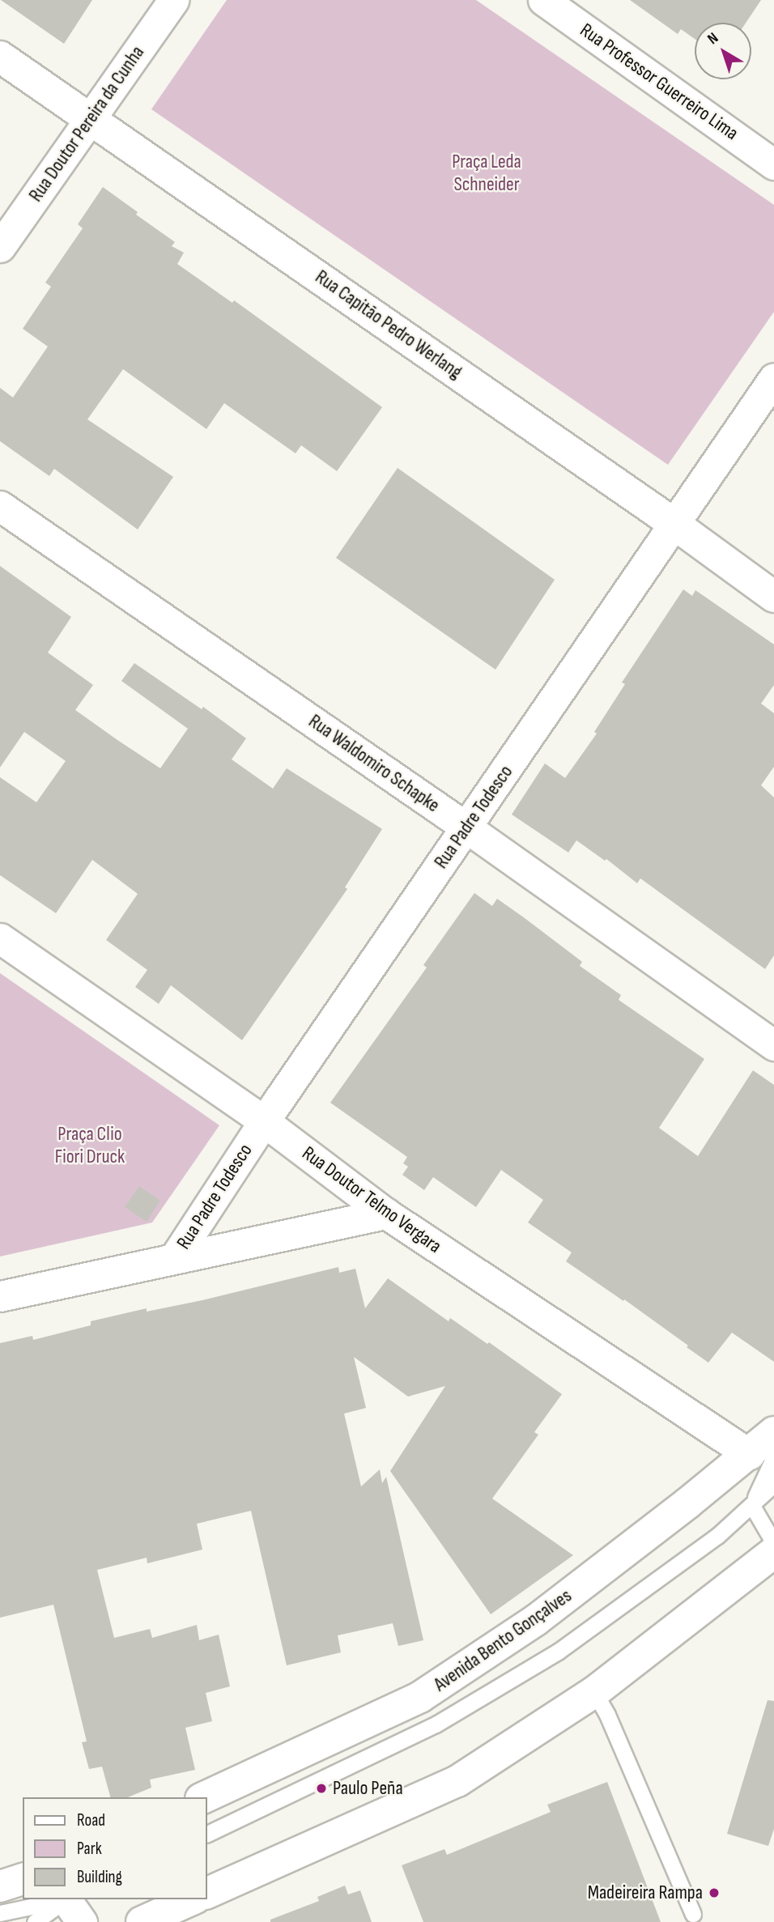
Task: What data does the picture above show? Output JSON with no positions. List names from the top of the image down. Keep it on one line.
{"streets":{"main road":["Rua Capitão Pedro Werlang","Avenida Bento Gonçalves"],"street":["Rua Professor Guerreiro Lima","Rua Doutor Pereira da Cunha","Rua Waldomiro Schapke","Rua Padre Todesco","Rua Doutor Telmo Vergara"]},"crossings":[["Rua Doutor Pereira da Cunha","Rua Capitão Pedro Werlang"],["Rua Capitão Pedro Werlang","Rua Padre Todesco"],["Rua Waldomiro Schapke","Rua Padre Todesco"],["Rua Padre Todesco","Rua Doutor Telmo Vergara"],["Rua Doutor Telmo Vergara","Avenida Bento Gonçalves"]],"parks":["Praça Leda Schneider","Praça Clio Fiori Druck"],"places":["Paulo Peña","Madeireira Rampa"],"legend":["Road","Park","Building"],"north":"top left"}
